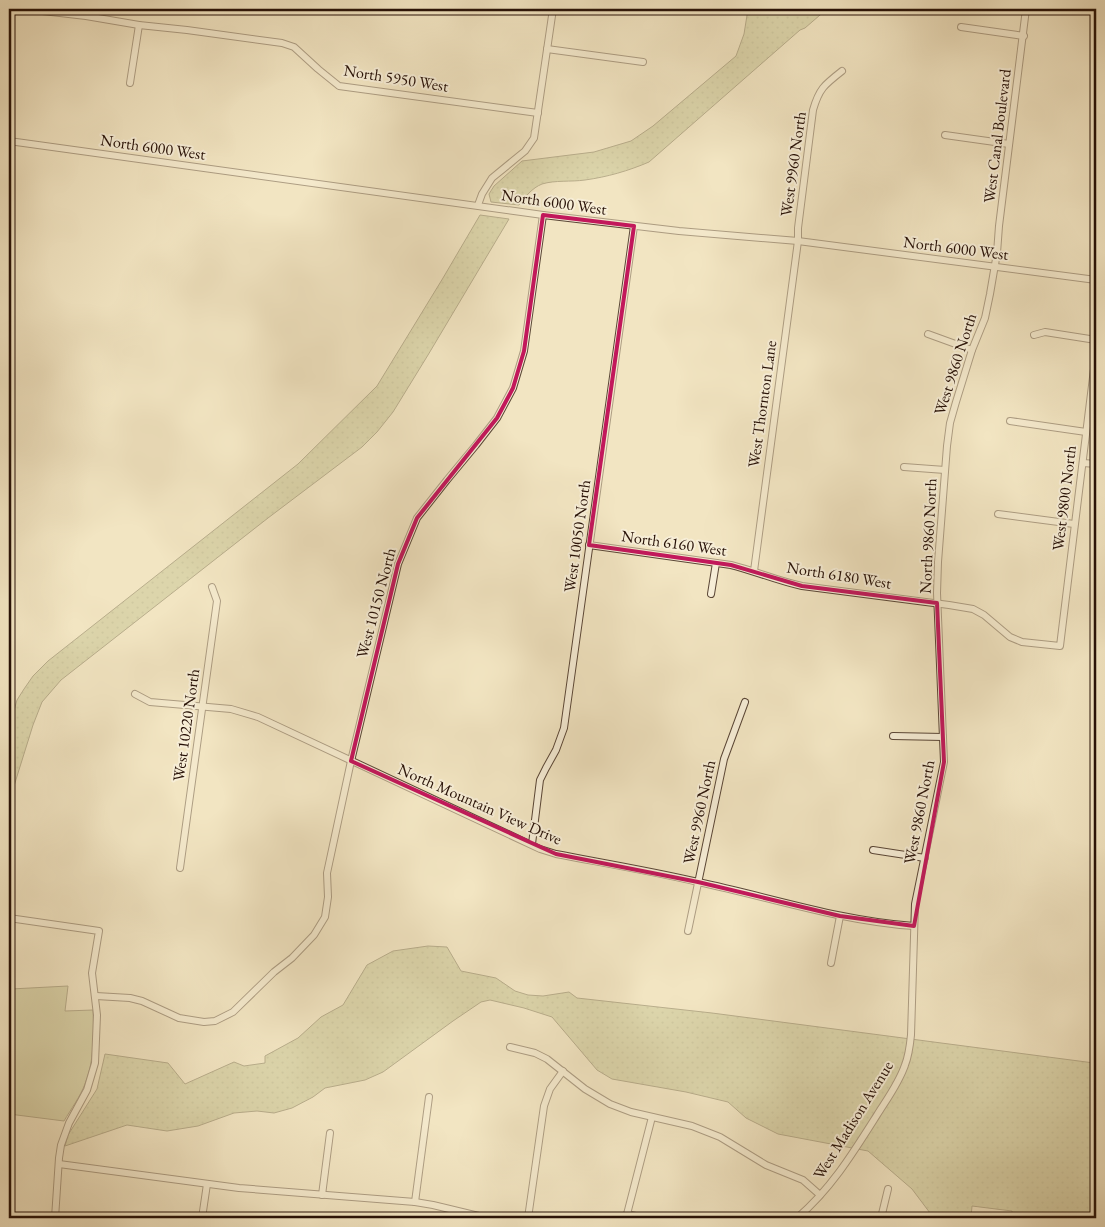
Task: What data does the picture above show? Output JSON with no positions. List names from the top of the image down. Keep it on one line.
{"streets":{"street":["North 5950 West","West Canal Boulevard","North 6000 West","West 9960 North","West 9860 North","West Thornton Lane","West 9800 North","West 10050 North","North 9860 North","North 6160 West","North 6180 West","West 10150 North","West 10220 North","North Mountain View Drive","West Madison Avenue"]},"crossings":[["West Canal Boulevard","North 6000 West"],["West Canal Boulevard","West 9860 North"],["North 6000 West","West 9960 North"],["North 6000 West","West 9860 North"],["North 6000 West","West Thornton Lane"],["North 6000 West","West 10050 North"],["North 6000 West","West 10150 North"],["West 9960 North","West Thornton Lane"],["West 9960 North","North Mountain View Drive"],["West 9860 North","North 9860 North"],["West 9860 North","North 6180 West"],["West 9860 North","North Mountain View Drive"],["West 9860 North","West Madison Avenue"],["West Thornton Lane","North 6160 West"],["West Thornton Lane","North 6180 West"],["West 9800 North","North 6180 West"],["West 10050 North","North 6160 West"],["West 10050 North","North Mountain View Drive"],["North 9860 North","North 6180 West"],["North 6160 West","North 6180 West"],["West 10150 North","North Mountain View Drive"],["West 10220 North","North Mountain View Drive"]]}
